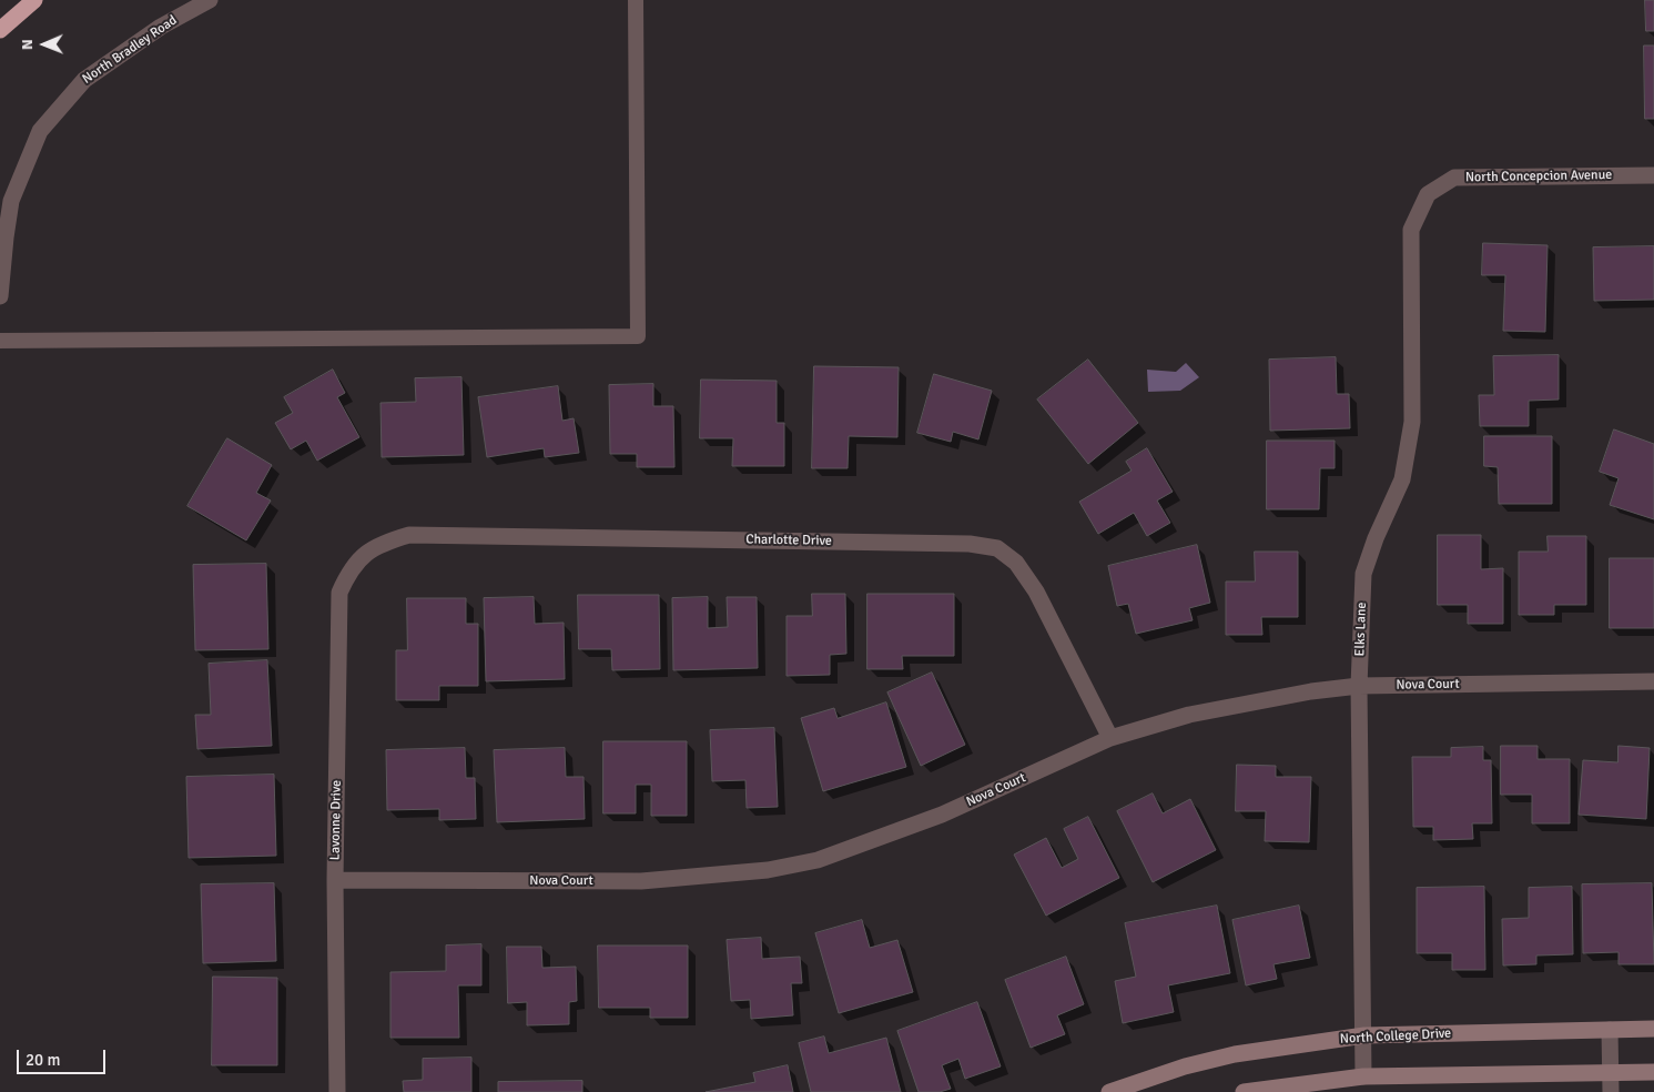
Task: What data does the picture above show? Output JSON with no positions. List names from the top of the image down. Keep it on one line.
{"streets":{"street":["North Bradley Road","North Concepcion Avenue","Charlotte Drive","Elks Lane","Nova Court","Lavonne Drive","North College Drive"]},"crossings":[["North Concepcion Avenue","Elks Lane"],["Charlotte Drive","Nova Court"],["Charlotte Drive","Lavonne Drive"],["Elks Lane","Nova Court"],["Elks Lane","North College Drive"],["Nova Court","Lavonne Drive"]],"scale_bar":"20 m","north":"left"}
